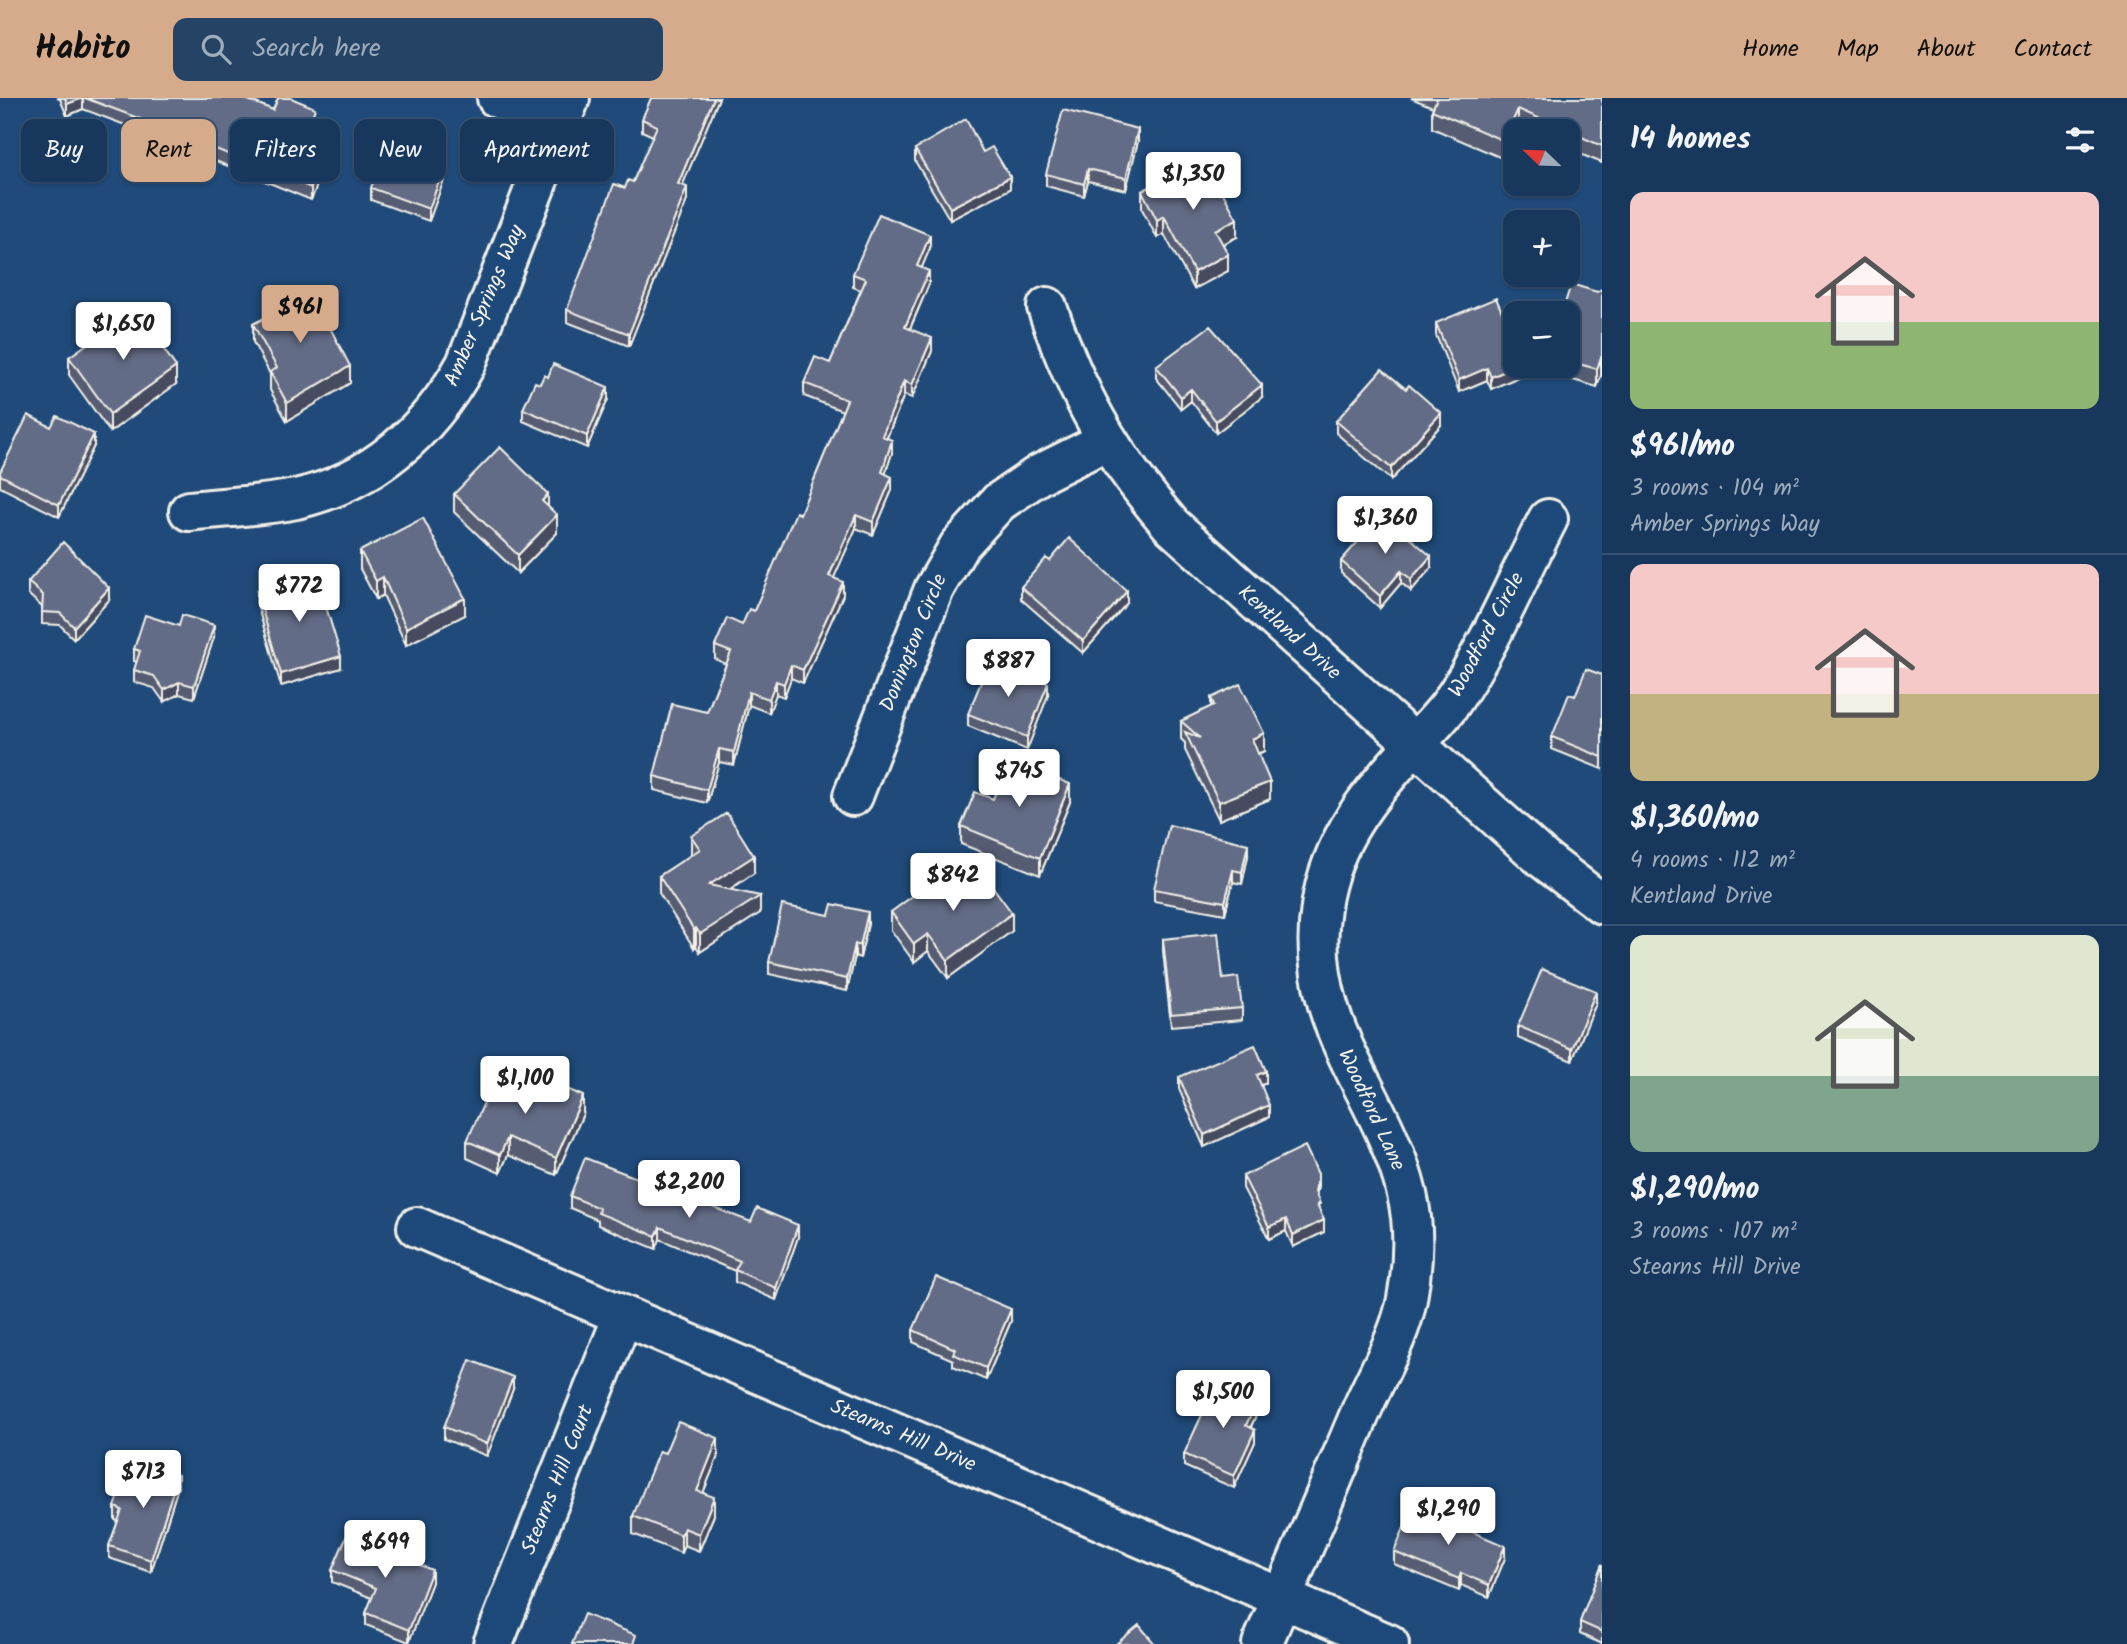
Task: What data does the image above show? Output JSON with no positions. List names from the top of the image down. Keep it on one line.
{"streets":{"street":["Amber Springs Way","Kentland Drive","Woodford Circle","Donington Circle","Woodford Lane","Stearns Hill Drive","Stearns Hill Court"]},"crossings":[["Kentland Drive","Woodford Circle"],["Kentland Drive","Donington Circle"],["Kentland Drive","Woodford Lane"],["Woodford Circle","Woodford Lane"],["Woodford Lane","Stearns Hill Drive"],["Stearns Hill Drive","Stearns Hill Court"]],"north":"top left","page":{"header":"Habito","search":"Search here","nav":["Home","Map","About","Contact"],"heading":"14 homes","map_buttons":["+","−"],"chip":["Buy","Rent","Filters","New","Apartment"],"price":["$1,350","$961","$1,650","$1,360","$772","$887","$745","$842","$1,100","$2,200","$1,500","$713","$1,290","$699"],"list":[{"name":"$961/mo","note":"3 rooms · 104 m² · Amber Springs Way"},{"name":"$1,360/mo","note":"4 rooms · 112 m² · Kentland Drive"},{"name":"$1,290/mo","note":"3 rooms · 107 m² · Stearns Hill Drive"}]}}
